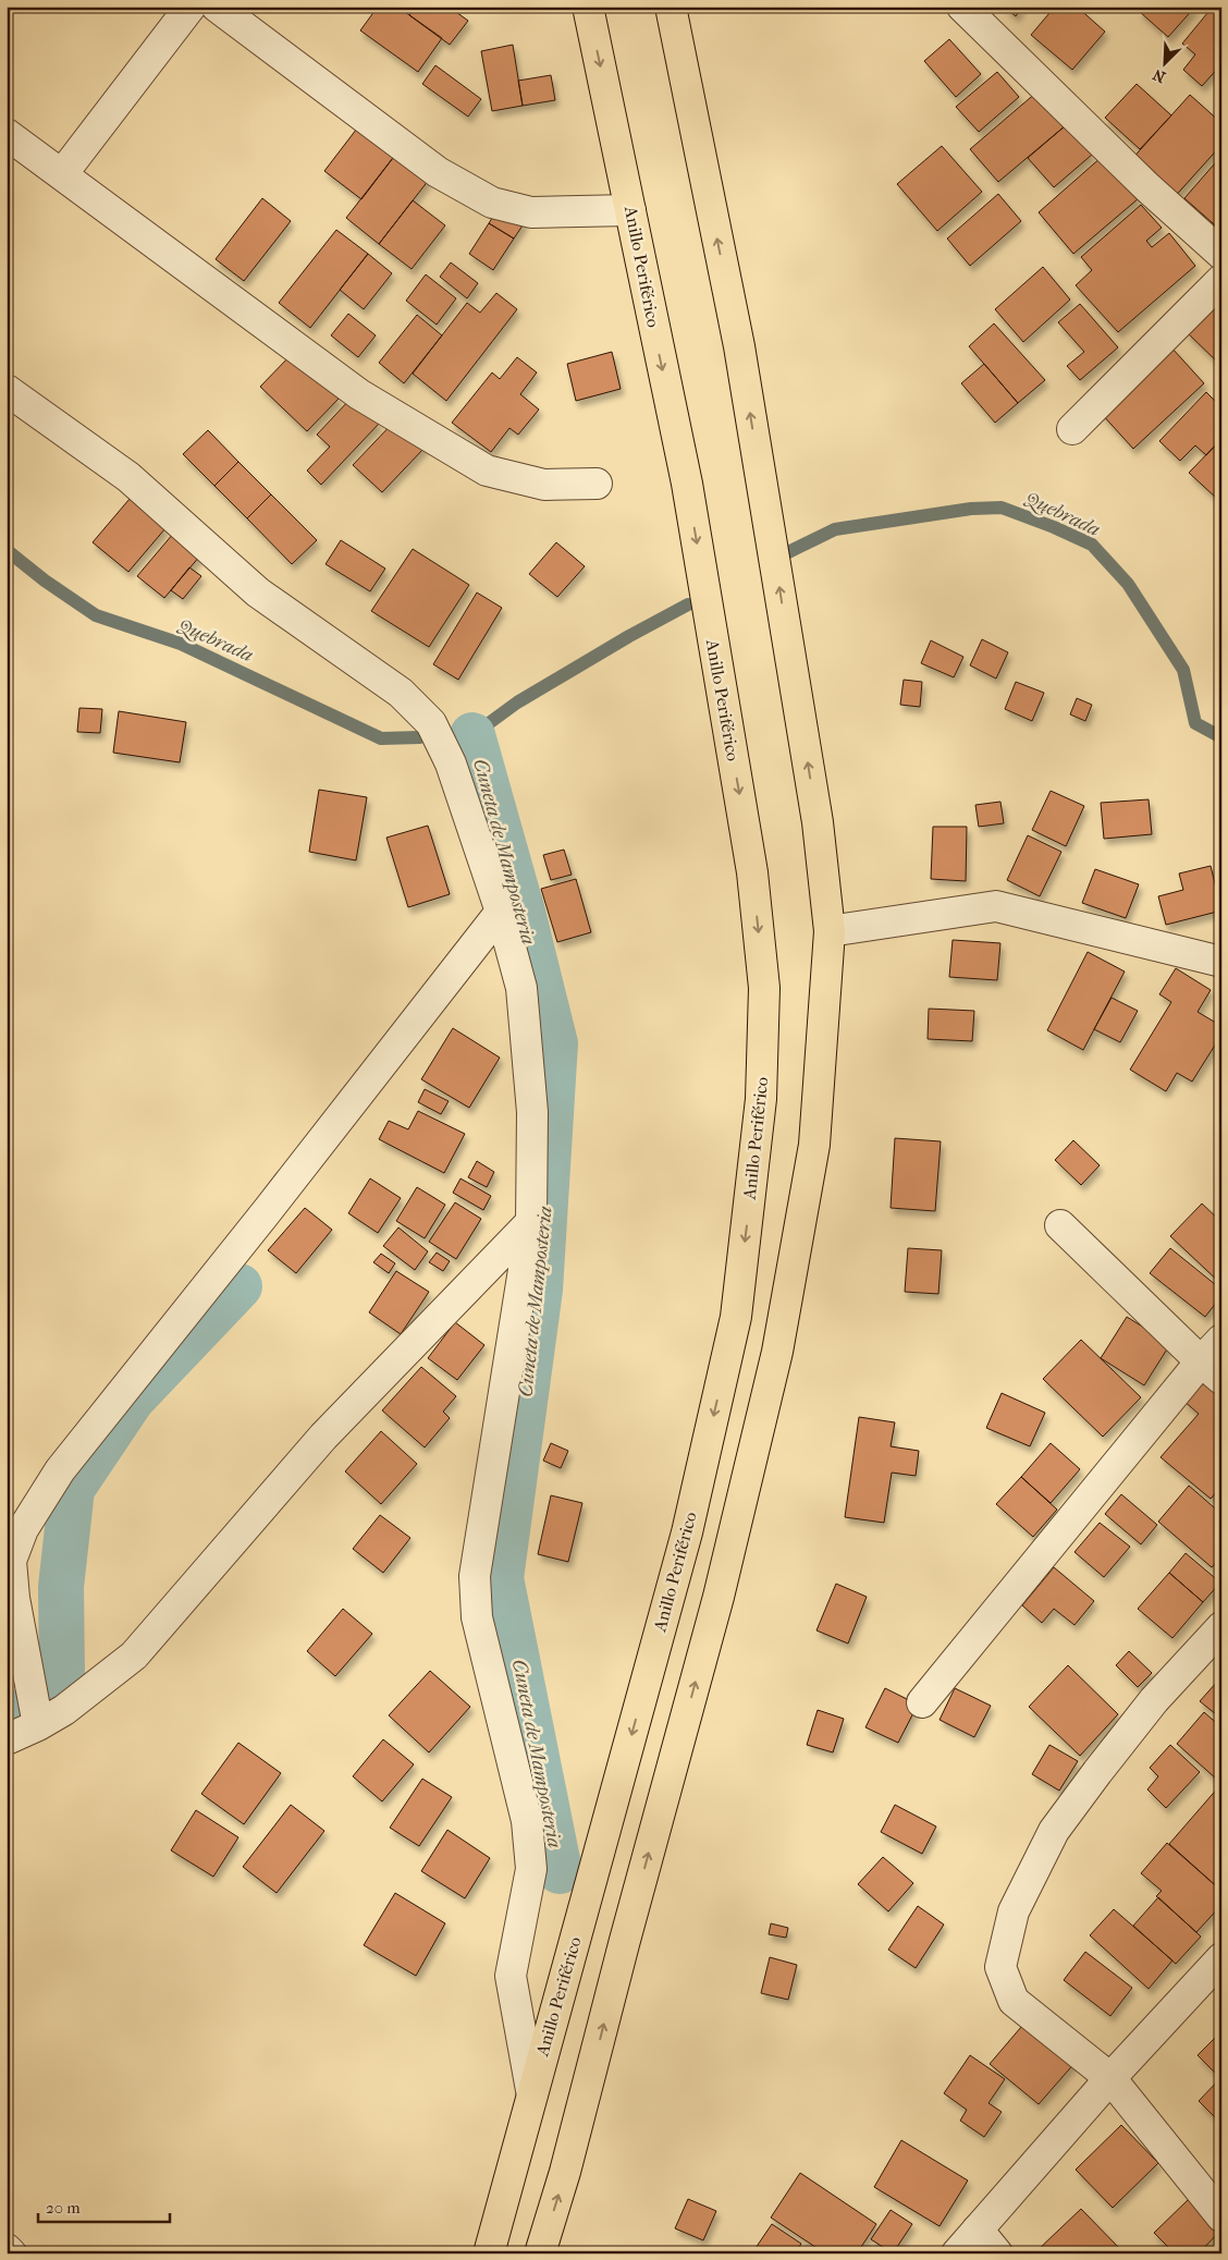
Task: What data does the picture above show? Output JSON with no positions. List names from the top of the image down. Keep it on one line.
{"streets":{"highway":["Anillo Periférico"]},"water":["Quebrada","Cuneta de Mamposteria"],"scale_bar":"20 m","north":"bottom left"}
